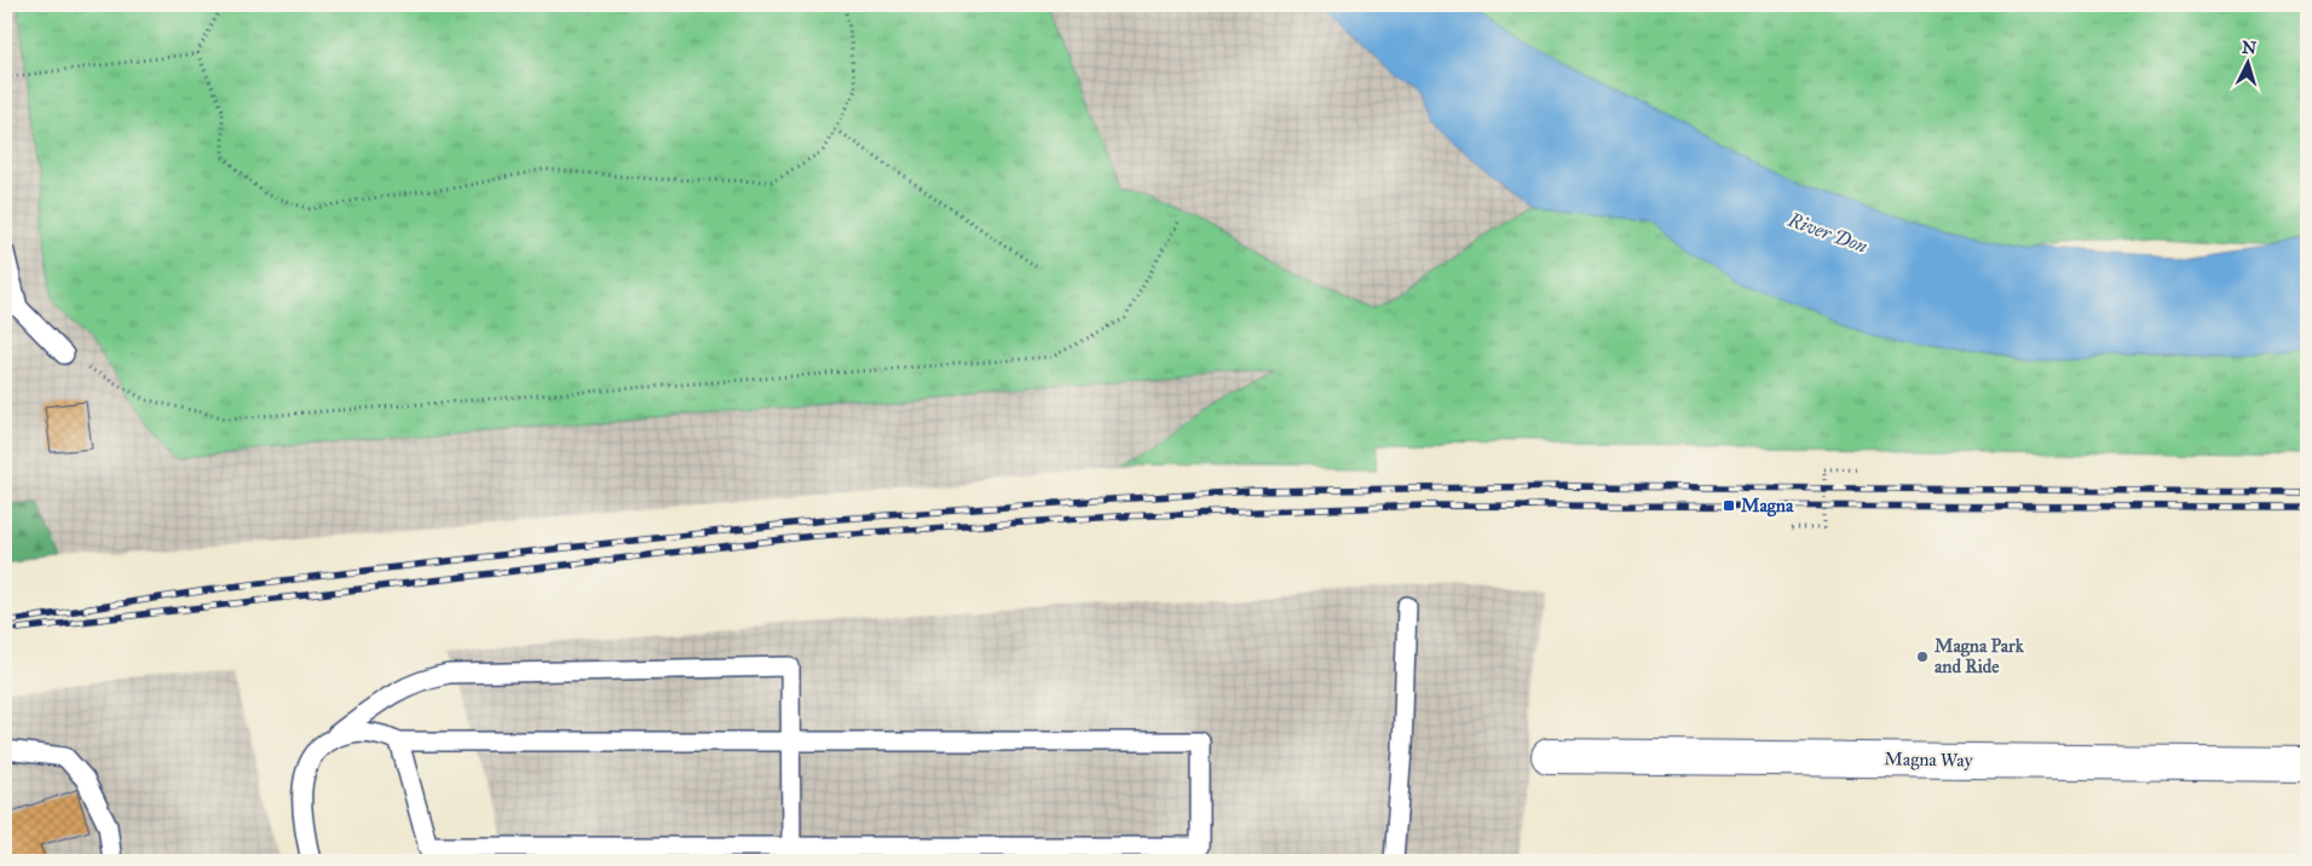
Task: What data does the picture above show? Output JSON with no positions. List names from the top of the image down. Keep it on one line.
{"streets":{"street":["Magna Way"]},"water":["River Don"],"places":{"transit":["Magna"],"other":["Magna Park and Ride"]},"north":"top"}
